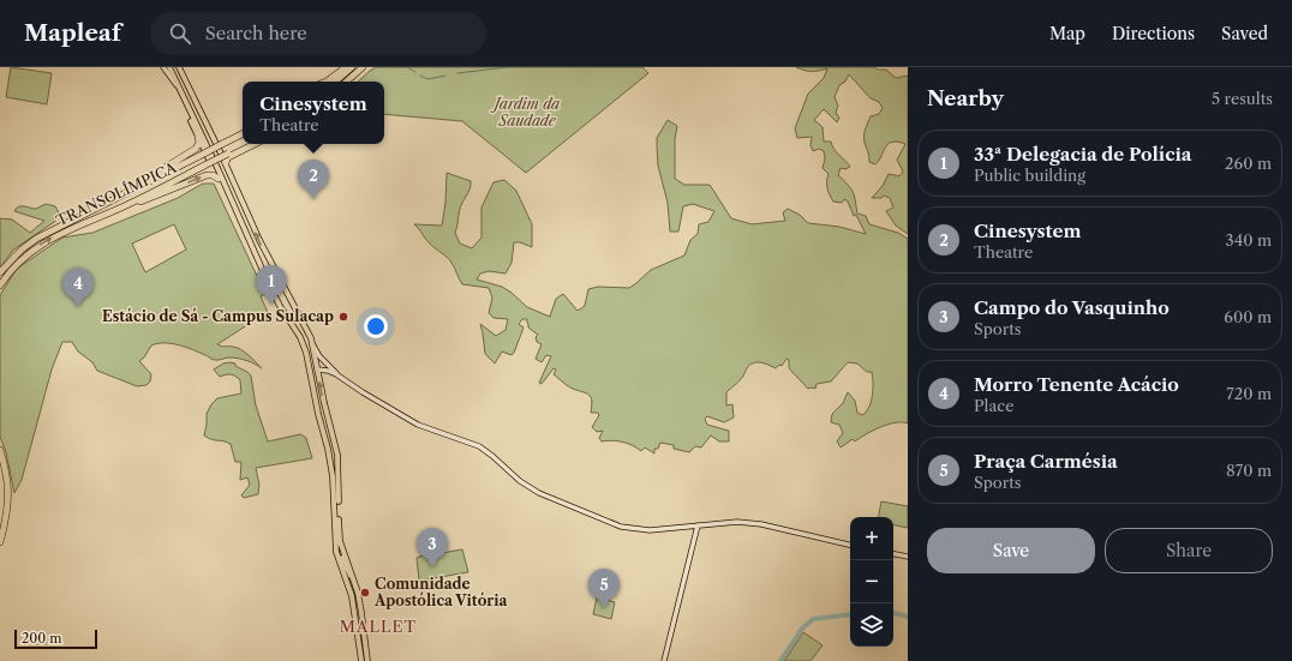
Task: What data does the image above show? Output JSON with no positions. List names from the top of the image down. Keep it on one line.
{"streets":{"highway":["TRANSOLÍMPICA"]},"districts":["MALLET"],"parks":["Jardim da Saudade"],"places":["Estácio de Sá - Campus Sulacap","Comunidade Apostólica Vitória"],"scale_bar":"200 m","page":{"header":"Mapleaf","search":"Search here","nav":["Map","Directions","Saved"],"heading":["Nearby","5 results"],"popup":["Cinesystem","Theatre"],"list":[{"mark":"1","name":"33ª Delegacia de Polícia","note":"Public building","value":"260 m"},{"mark":"2","name":"Cinesystem","note":"Theatre","value":"340 m"},{"mark":"3","name":"Campo do Vasquinho","note":"Sports","value":"600 m"},{"mark":"4","name":"Morro Tenente Acácio","note":"Place","value":"720 m"},{"mark":"5","name":"Praça Carmésia","note":"Sports","value":"870 m"}],"pins":["2","1","4","3","5"],"buttons":["Save","Share"],"map_buttons":["+","−"],"scale":"200 m"}}
